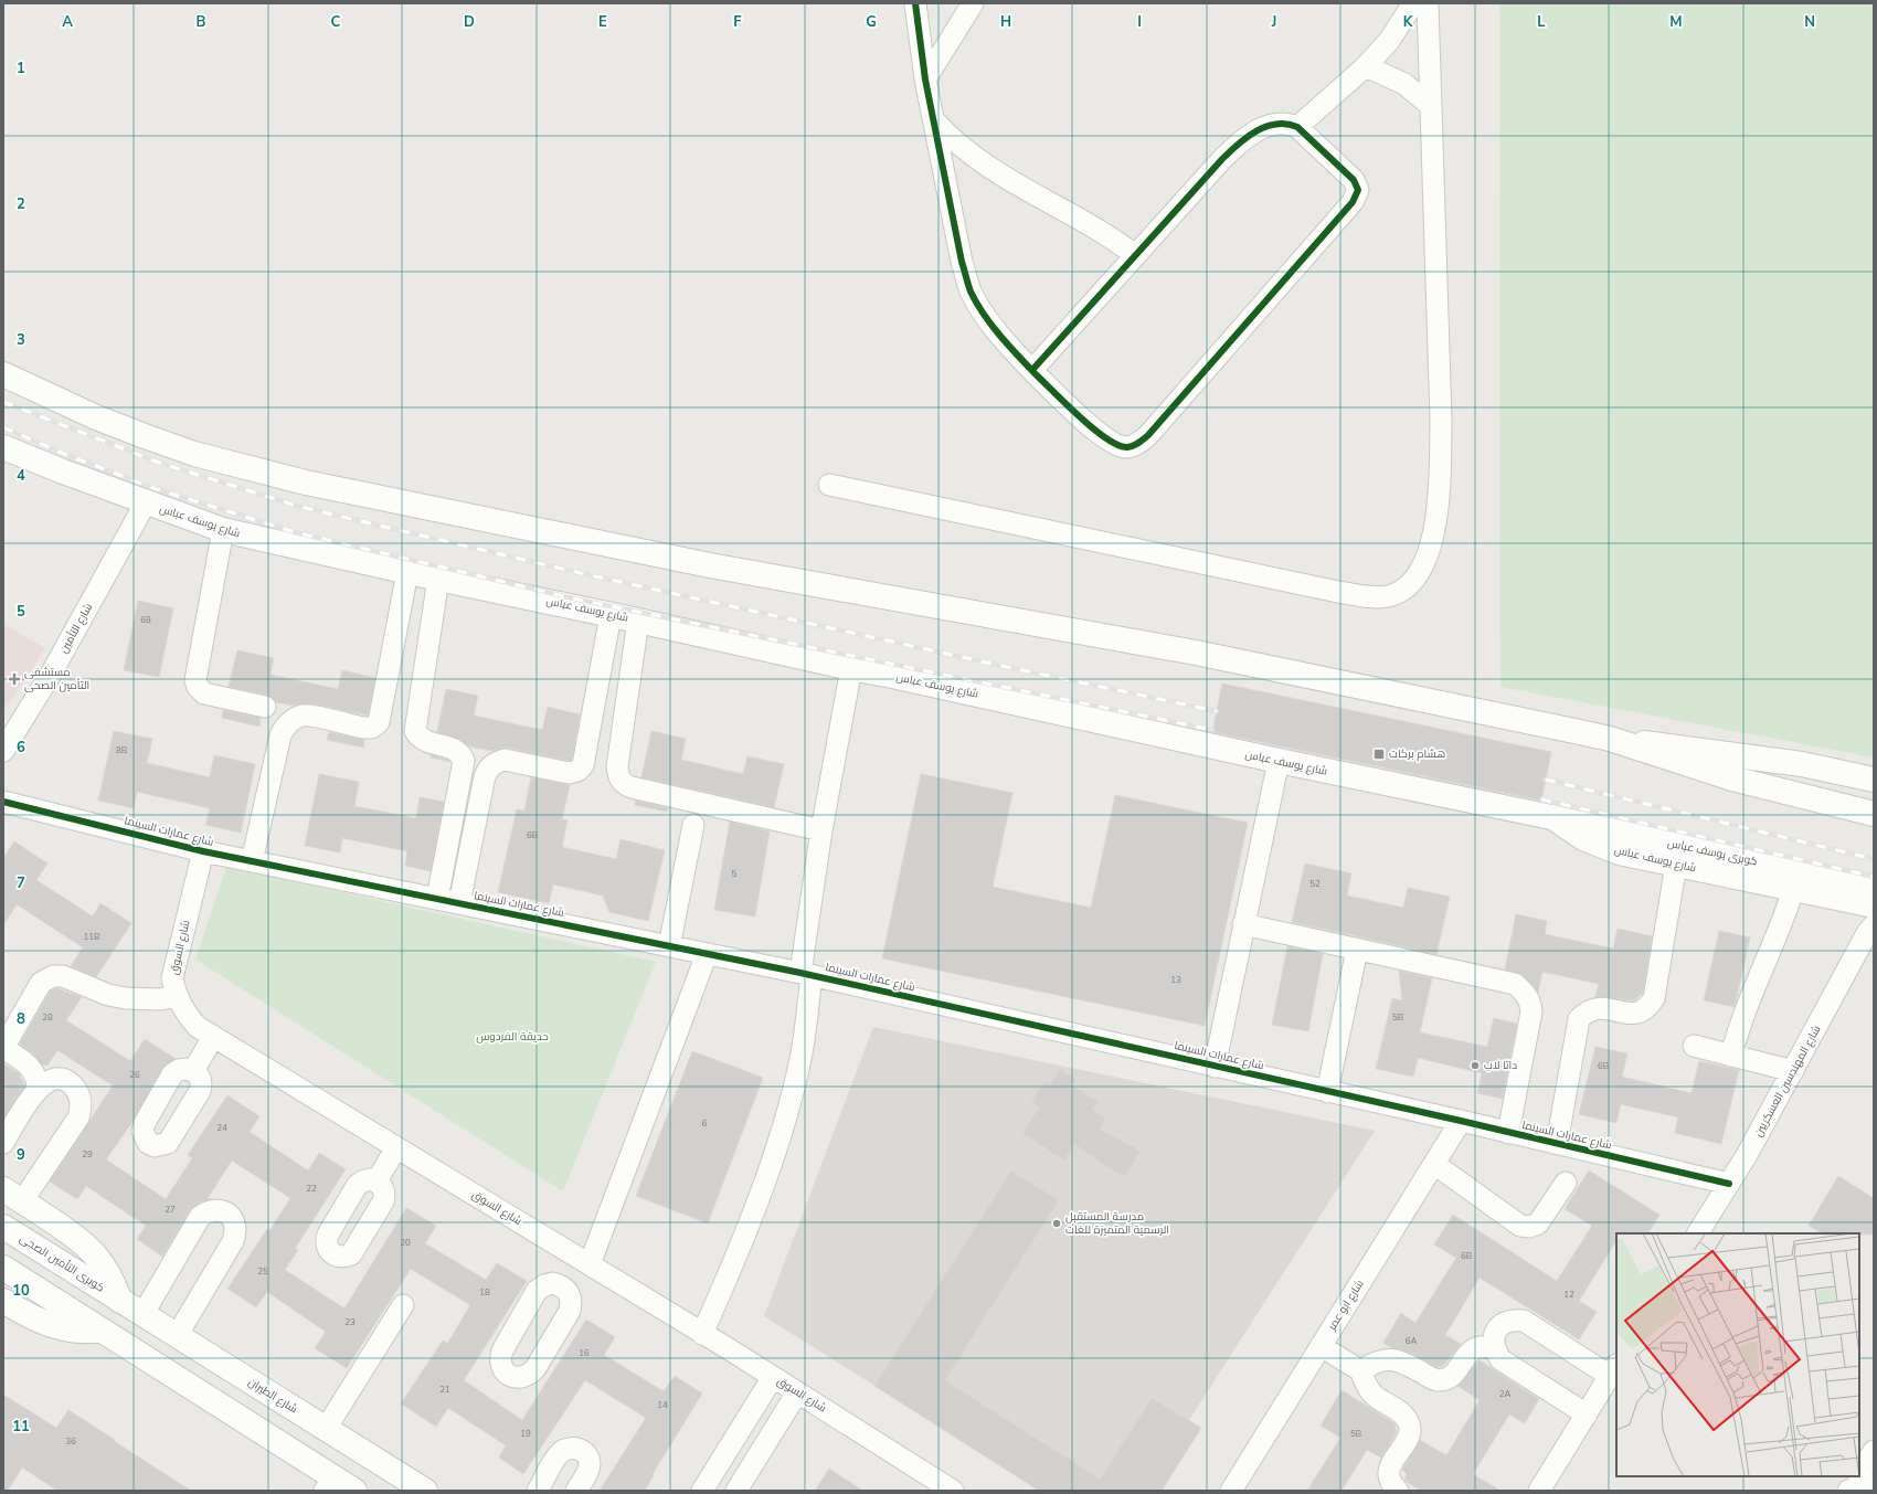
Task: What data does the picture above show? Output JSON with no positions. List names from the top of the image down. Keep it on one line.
{"streets":{"main road":["شارع يوسف عباس","كوبرى يوسف عباس","كوبرى التأمين الصحى","شارع الطيران"],"street":["شارع التأمين","شارع عمارات السينما","شارع السوق","شارع المهندسين العسكريين","شارع ابو عمر"]},"crossings":[["شارع يوسف عباس","شارع التأمين"],["شارع يوسف عباس","كوبرى يوسف عباس"],["شارع عمارات السينما","شارع السوق"],["شارع عمارات السينما","شارع المهندسين العسكريين"],["شارع عمارات السينما","شارع ابو عمر"],["كوبرى التأمين الصحى","شارع الطيران"]],"parks":["حديقة الفردوس"],"places":{"health":["مستشفى التأمين الصحى"],"transit":["هشام بركات"],"other":["داتا لاب","مدرسة المستقبل الرسمية المتميزة للغات"]},"house_numbers":["68","8B","6B","5","52","11B","13","28","5B","6B","26","6","24","29","22","27","20","6B","25","18","12","23","6A","16","21","2A","14","19","5B","36"],"grid":{"columns":["A","B","C","D","E","F","G","H","I","J","K","L","M","N"],"rows":["1","2","3","4","5","6","7","8","9","10","11"]}}
